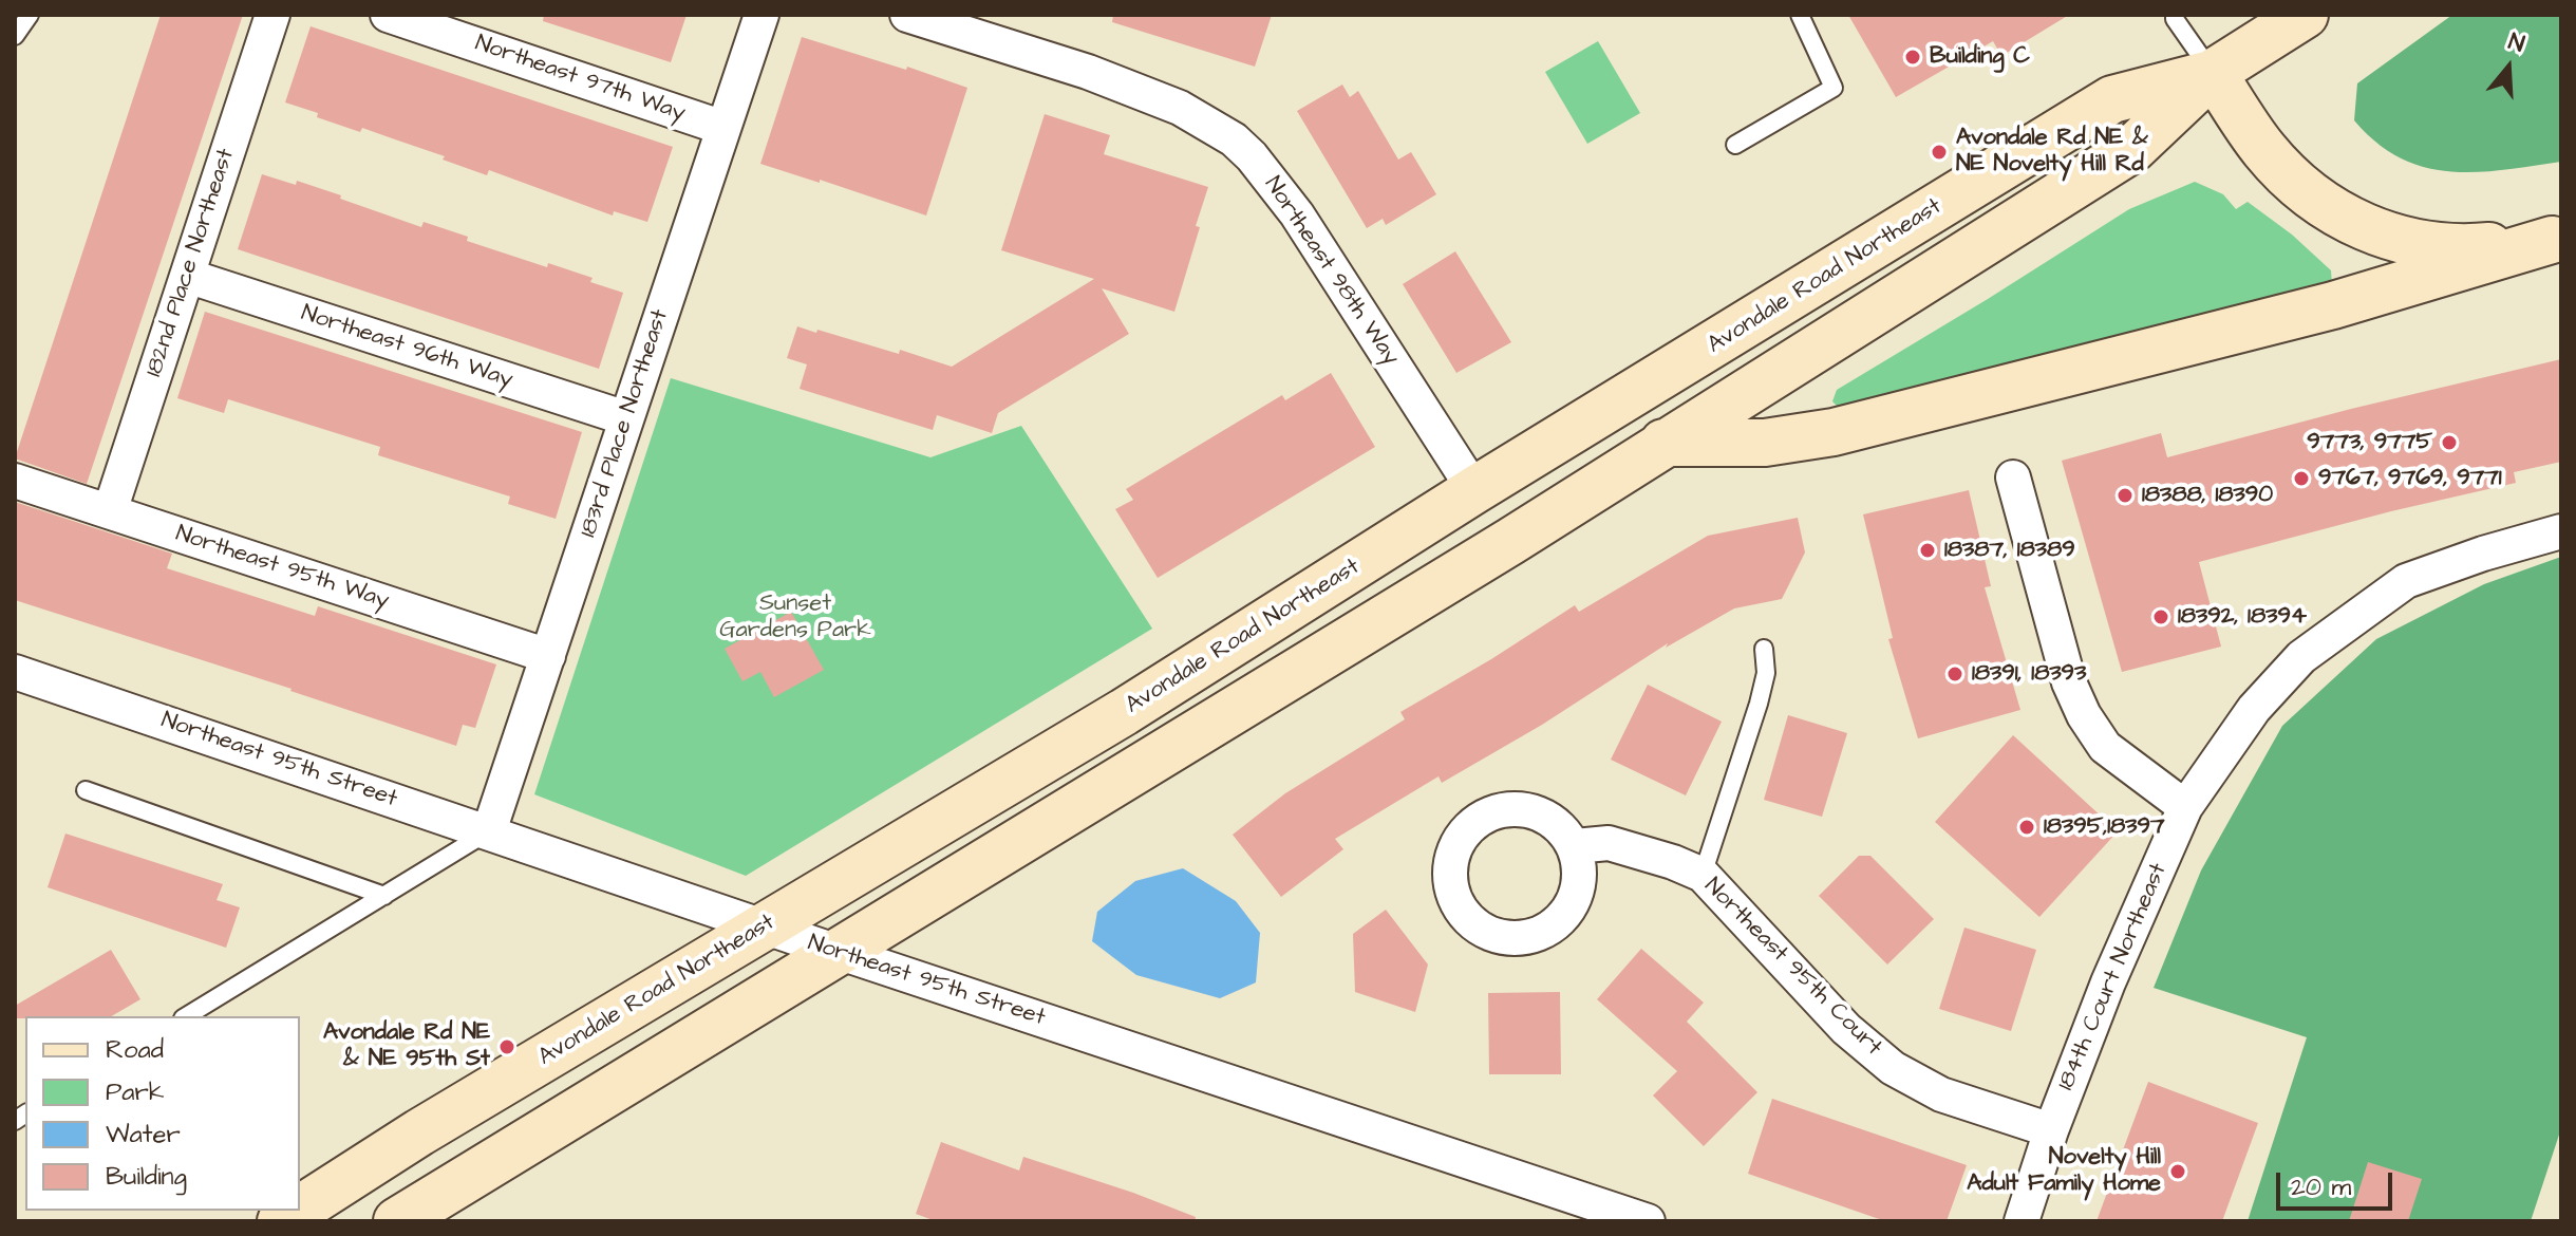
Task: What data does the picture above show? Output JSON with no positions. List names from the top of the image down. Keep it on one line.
{"streets":{"main road":["Avondale Road Northeast"],"street":["Northeast 97th Way","182nd Place Northeast","Northeast 98th Way","Northeast 96th Way","183rd Place Northeast","Northeast 95th Way","Northeast 95th Street","Northeast 95th Court","184th Court Northeast"]},"crossings":[["Northeast 97th Way","183rd Place Northeast"],["182nd Place Northeast","Northeast 96th Way"],["182nd Place Northeast","Northeast 95th Way"],["Northeast 98th Way","Avondale Road Northeast"],["Avondale Road Northeast","Northeast 95th Street"],["Northeast 96th Way","183rd Place Northeast"],["183rd Place Northeast","Northeast 95th Way"],["183rd Place Northeast","Northeast 95th Street"],["Northeast 95th Court","184th Court Northeast"]],"parks":["Sunset Gardens Park"],"places":["Building C","Avondale Rd NE & NE Novelty Hill Rd","9773, 9775","9767, 9769, 9771","18388, 18390","18387, 18389","18392, 18394","18391, 18393","18395,18397","Avondale Rd NE & NE 95th St","Novelty Hill Adult Family Home"],"legend":["Road","Park","Water","Building"],"scale_bar":"20 m","north":"top"}
